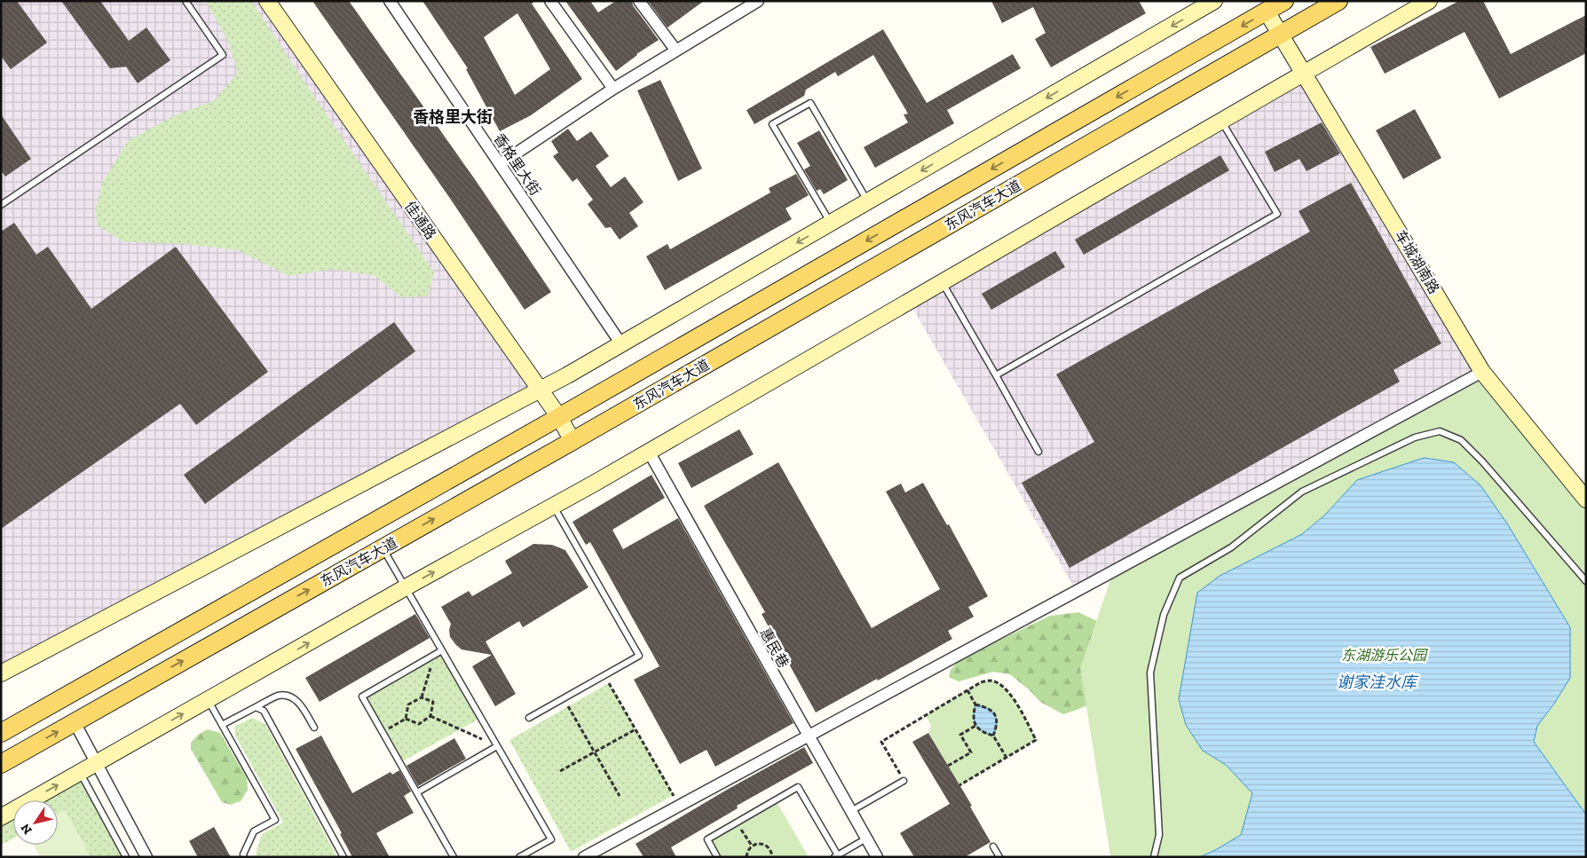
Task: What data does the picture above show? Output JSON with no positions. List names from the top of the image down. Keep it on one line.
{"streets":{"main road":["东风汽车大道"],"street":["香格里大街","佳通路","车城湖南路","惠民巷"]},"crossings":[["东风汽车大道","佳通路"],["东风汽车大道","车城湖南路"]],"districts":["香格里大街"],"water":["谢家洼水库"],"parks":["东湖游乐公园"],"north":"bottom left"}
